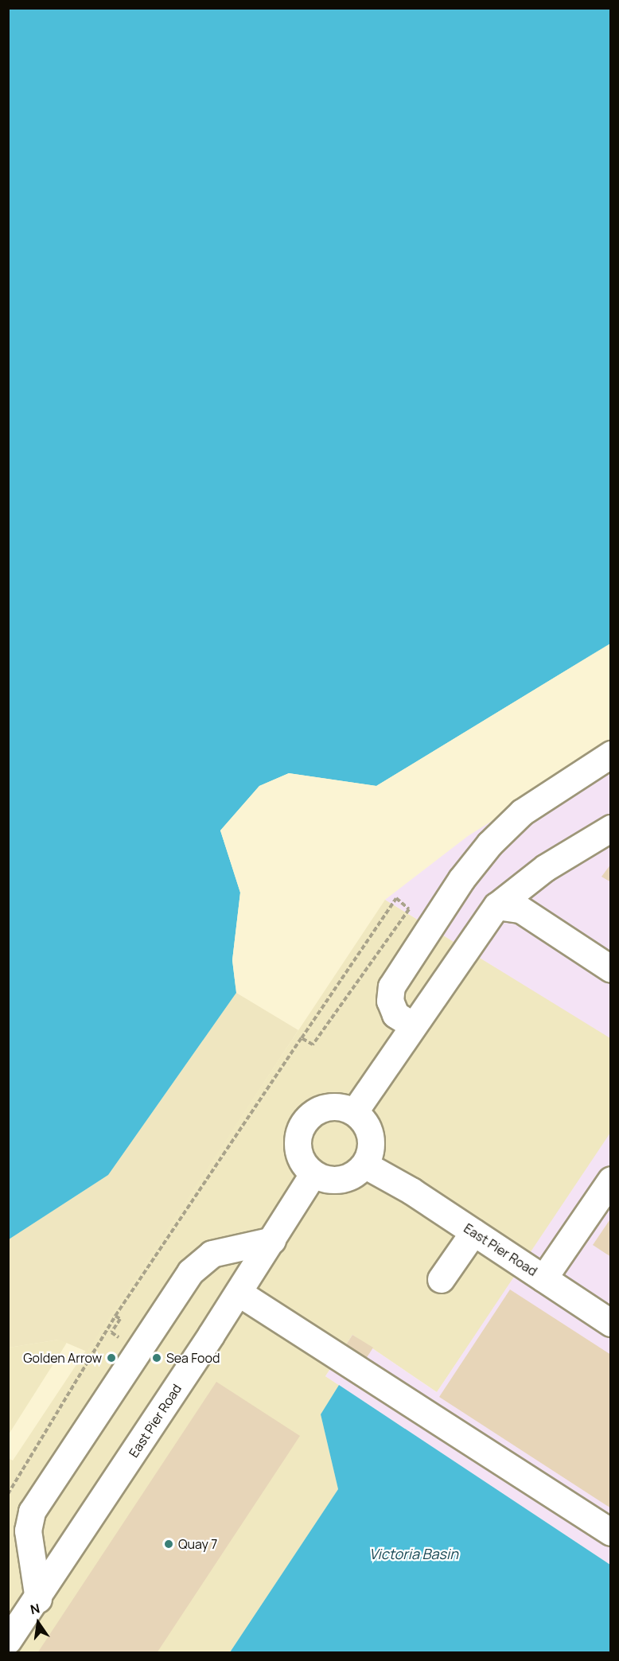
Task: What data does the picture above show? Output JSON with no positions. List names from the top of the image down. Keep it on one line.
{"streets":{"street":["East Pier Road"]},"water":["Victoria Basin"],"places":["Golden Arrow","Sea Food","Quay 7"],"north":"top"}
